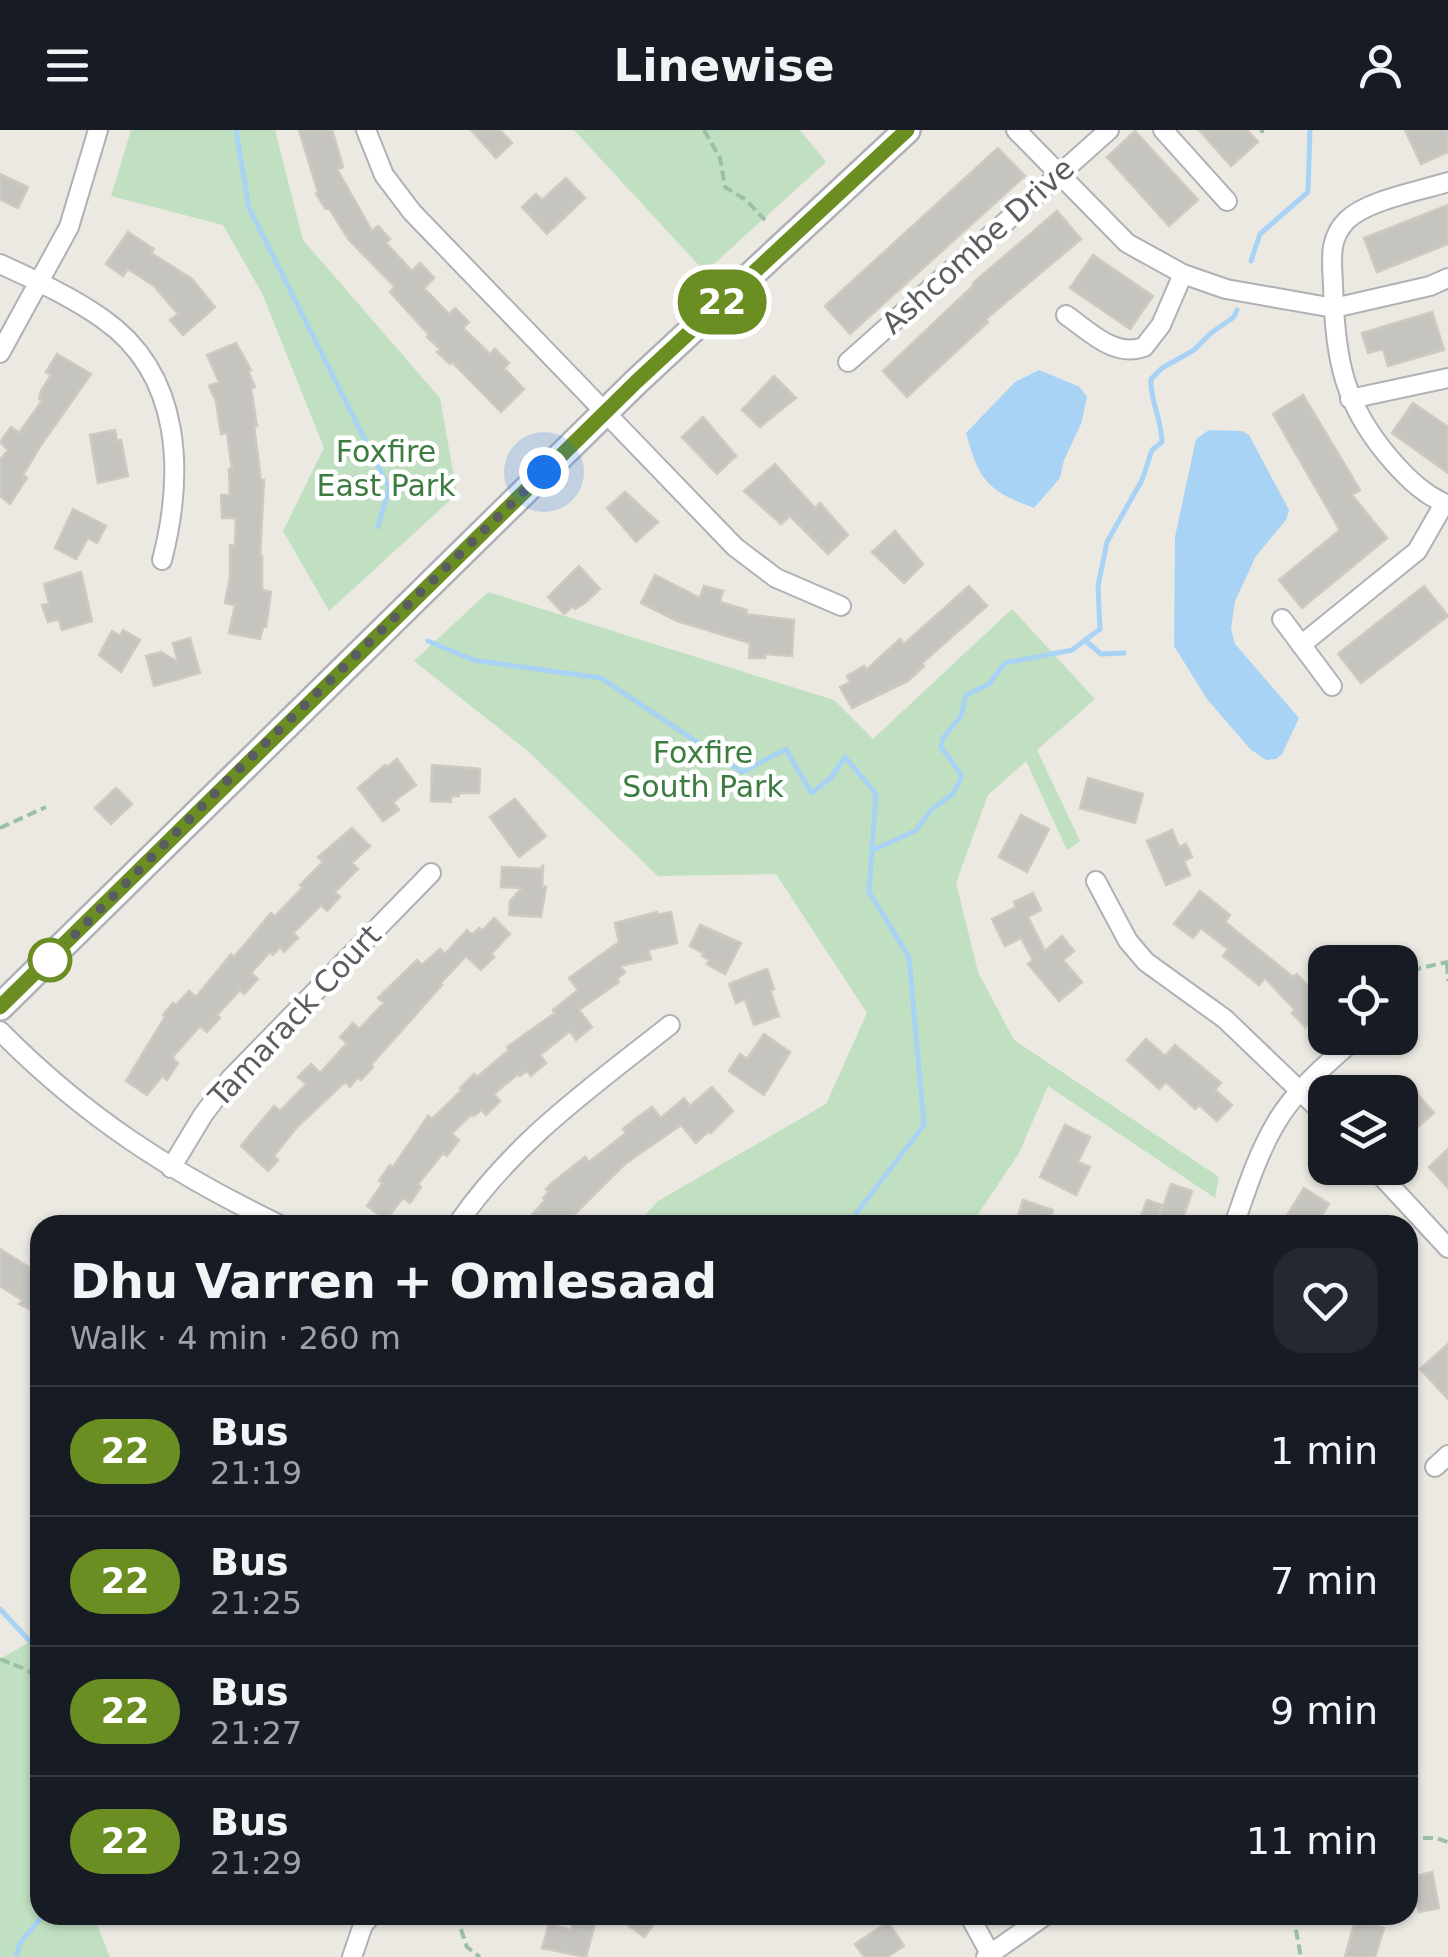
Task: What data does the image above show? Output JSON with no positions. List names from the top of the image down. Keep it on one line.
{"streets":{"street":["Ashcombe Drive","Tamarack Court"]},"parks":["Foxfire East Park","Foxfire South Park"],"lines":["bus line 22"],"page":{"header":"Linewise","on_map":"22","heading":["Dhu Varren + Omlesaad","Walk · 4 min · 260 m"],"list":[{"mark":"22","name":"Bus","note":"21:19","value":"1 min"},{"mark":"22","name":"Bus","note":"21:25","value":"7 min"},{"mark":"22","name":"Bus","note":"21:27","value":"9 min"},{"mark":"22","name":"Bus","note":"21:29","value":"11 min"}]}}
